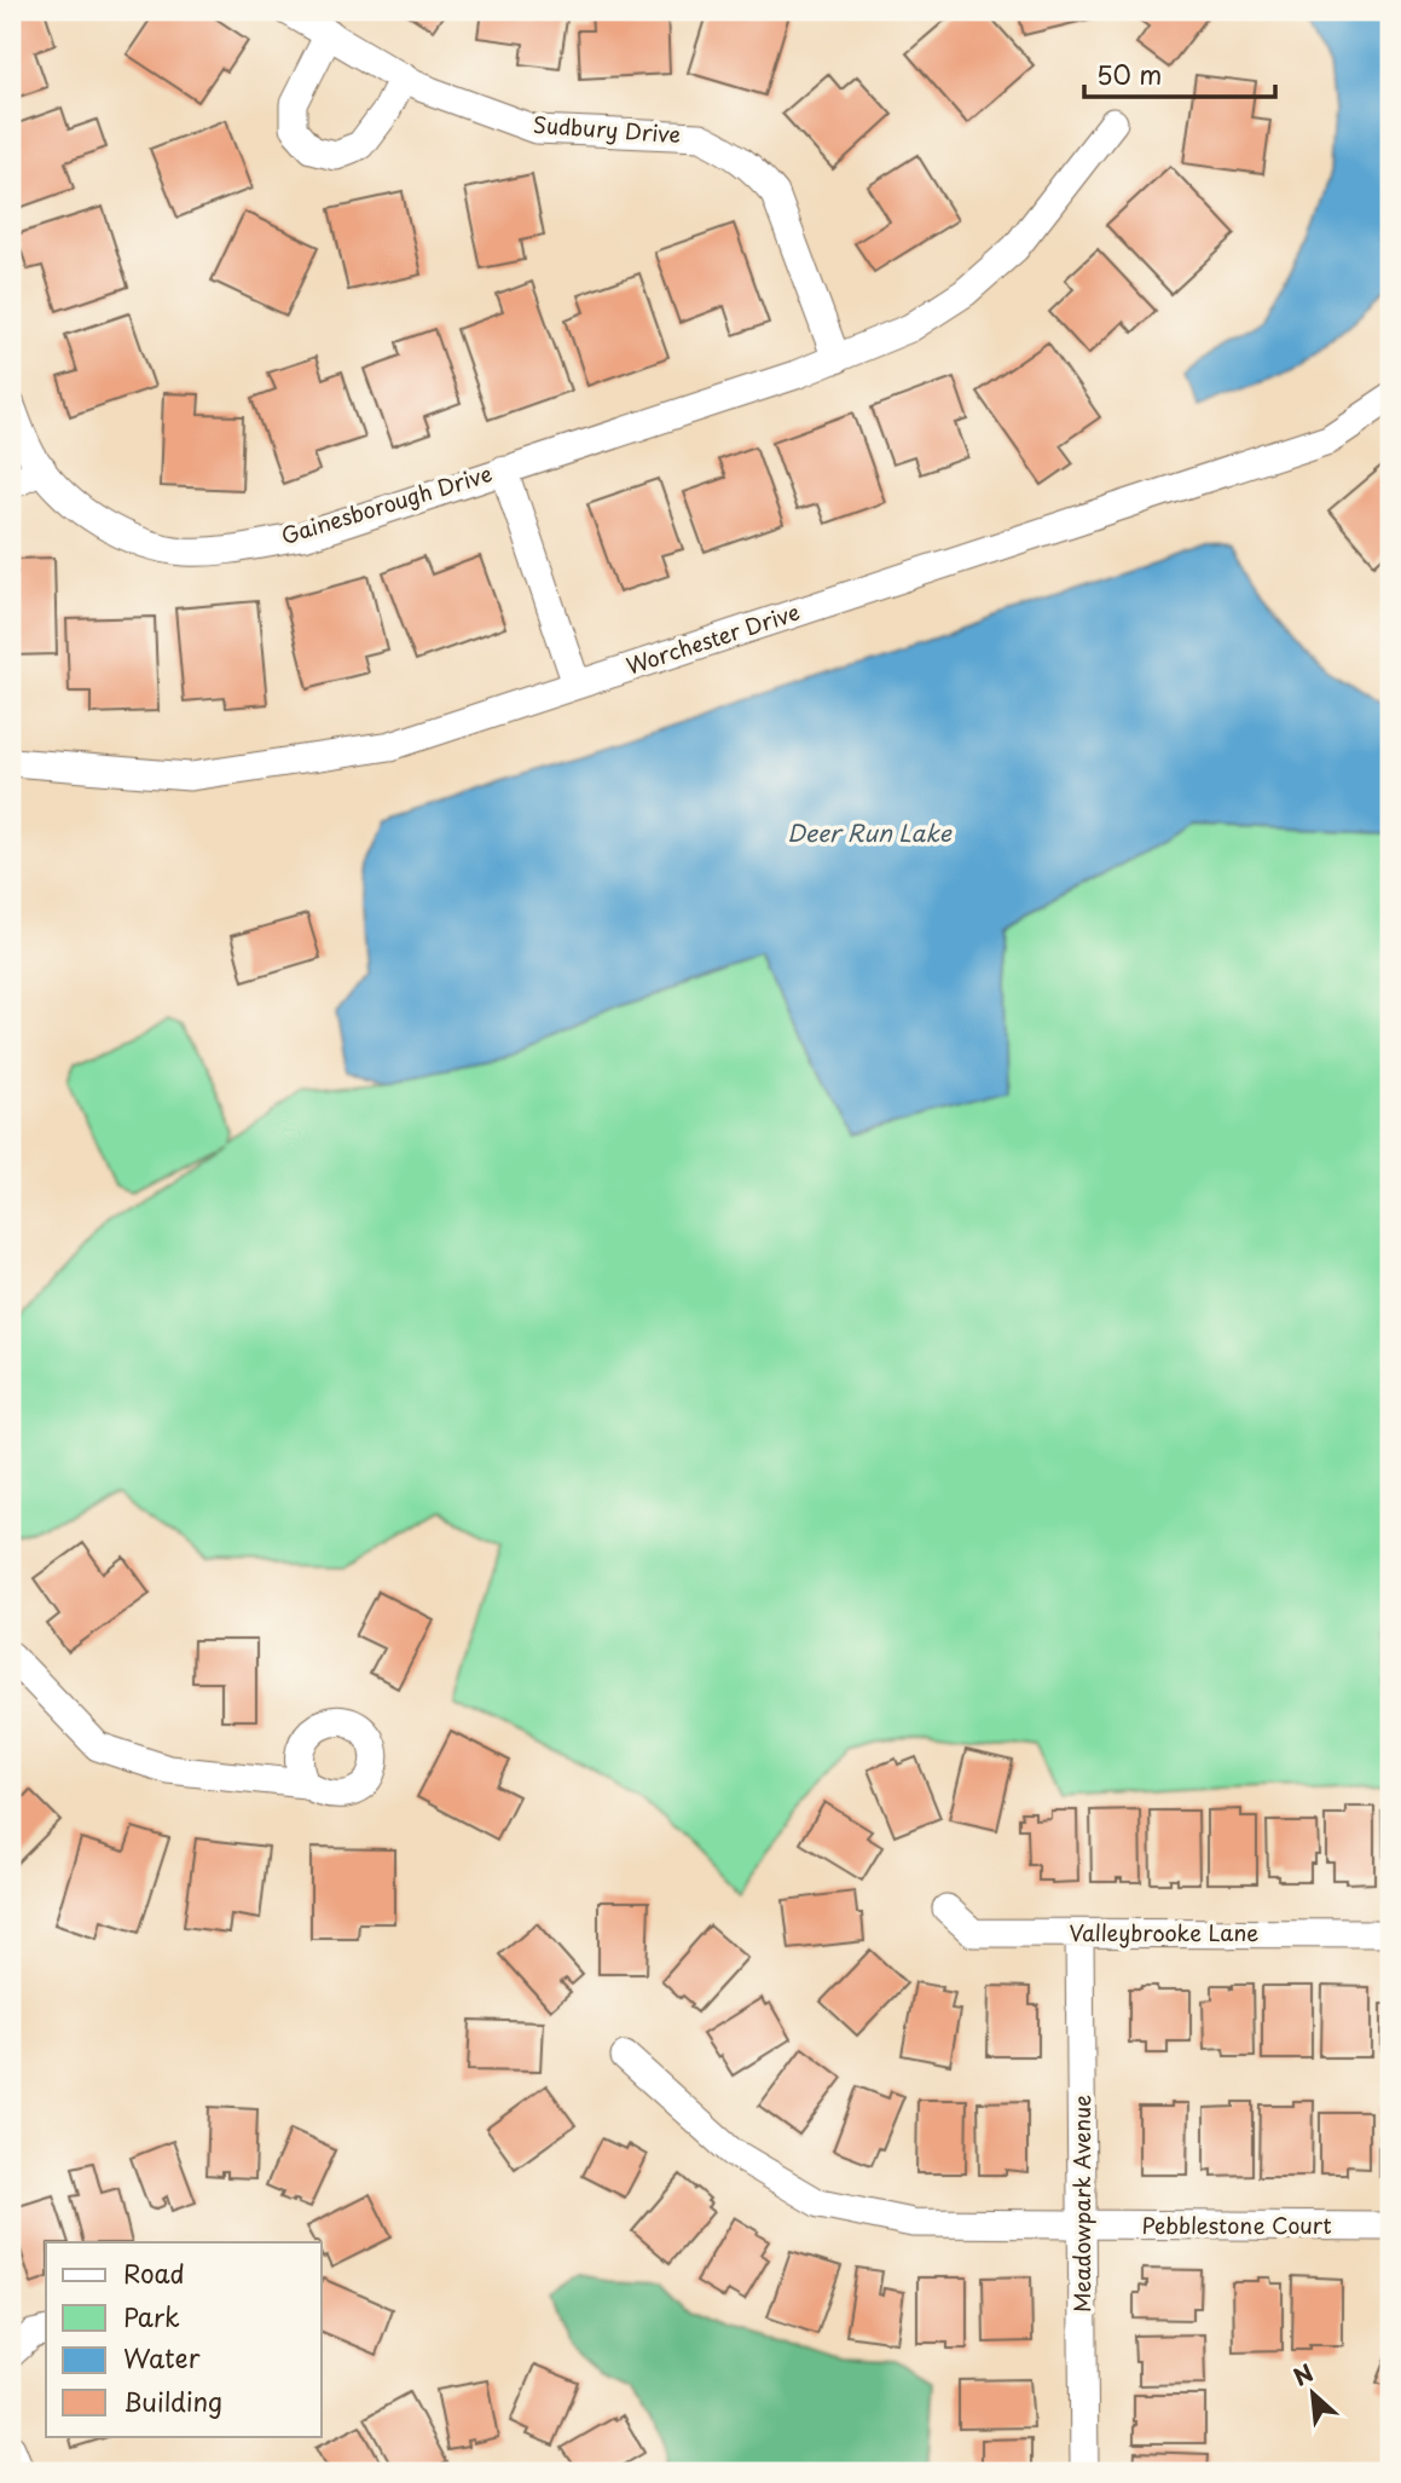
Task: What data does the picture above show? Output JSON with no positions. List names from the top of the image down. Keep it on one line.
{"streets":{"street":["Sudbury Drive","Gainesborough Drive","Worchester Drive","Valleybrooke Lane","Meadowpark Avenue","Pebblestone Court"]},"crossings":[["Sudbury Drive","Gainesborough Drive"],["Gainesborough Drive","Worchester Drive"],["Valleybrooke Lane","Meadowpark Avenue"],["Meadowpark Avenue","Pebblestone Court"]],"water":["Deer Run Lake"],"legend":["Road","Park","Water","Building"],"scale_bar":"50 m","north":"top left"}
